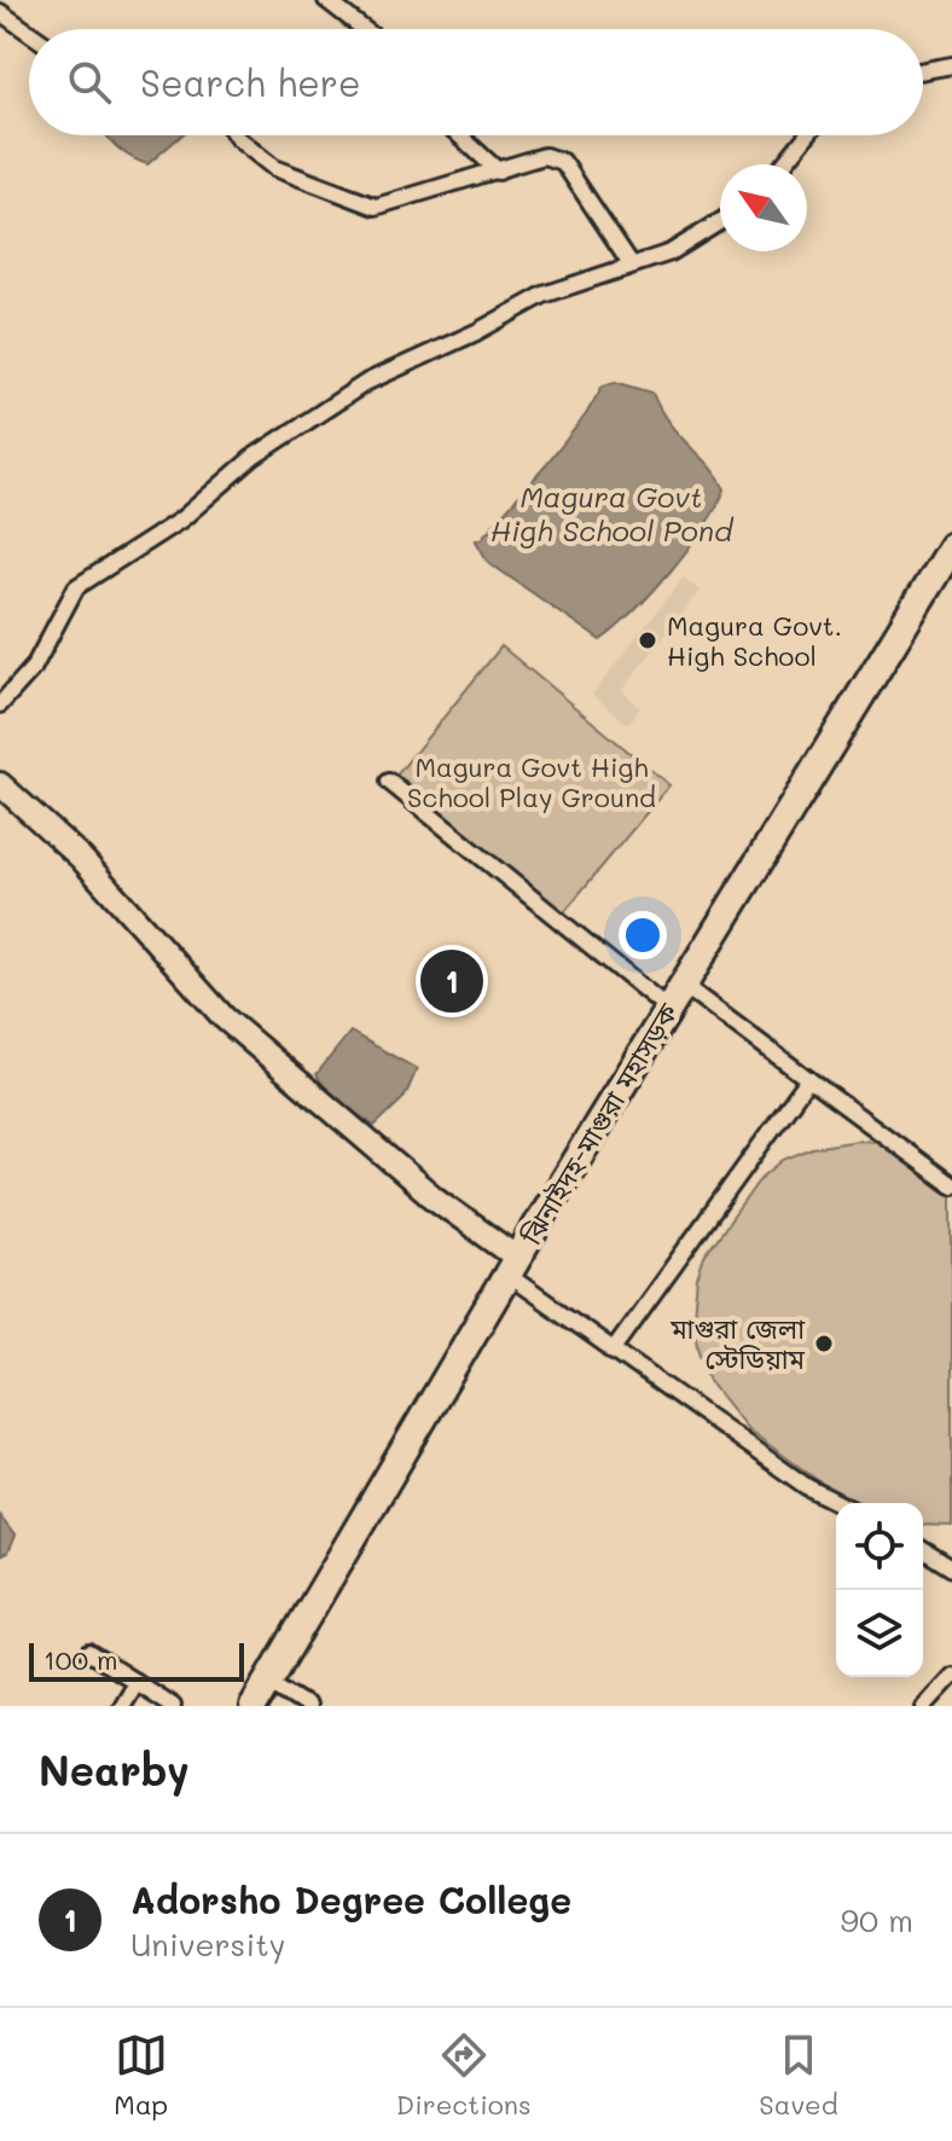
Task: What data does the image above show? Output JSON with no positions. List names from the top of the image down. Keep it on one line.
{"streets":{"highway":["ঝিনাইদহ-মাগুরা মহাসড়ক"]},"water":["Magura Govt High School Pond"],"parks":["Magura Govt High School Play Ground"],"places":["Magura Govt. High School","মাগুরা জেলা স্টেডিয়াম"],"scale_bar":"100 m","north":"top left","page":{"search":"Search here","pins":"1","scale":"100 m","heading":"Nearby","list":[{"mark":"1","name":"Adorsho Degree College","note":"University","value":"90 m"}],"nav":["Map","Directions","Saved"]}}
